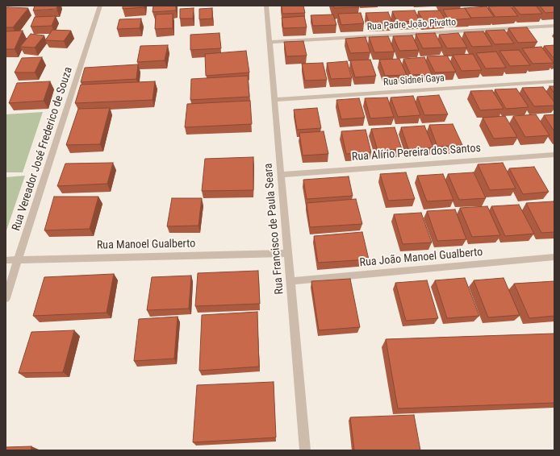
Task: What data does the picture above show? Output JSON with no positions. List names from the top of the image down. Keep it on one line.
{"streets":{"street":["Rua Padre João Pivatto","Rua Sidnei Gaya","Rua Vereador José Frederico de Souza","Rua Alírio Pereira dos Santos","Rua Francisco de Paula Seara","Rua Manoel Gualberto","Rua João Manoel Gualberto"]},"crossings":[["Rua Padre João Pivatto","Rua Francisco de Paula Seara"],["Rua Sidnei Gaya","Rua Francisco de Paula Seara"],["Rua Vereador José Frederico de Souza","Rua Manoel Gualberto"],["Rua Alírio Pereira dos Santos","Rua Francisco de Paula Seara"],["Rua Francisco de Paula Seara","Rua Manoel Gualberto"],["Rua Francisco de Paula Seara","Rua João Manoel Gualberto"]]}
